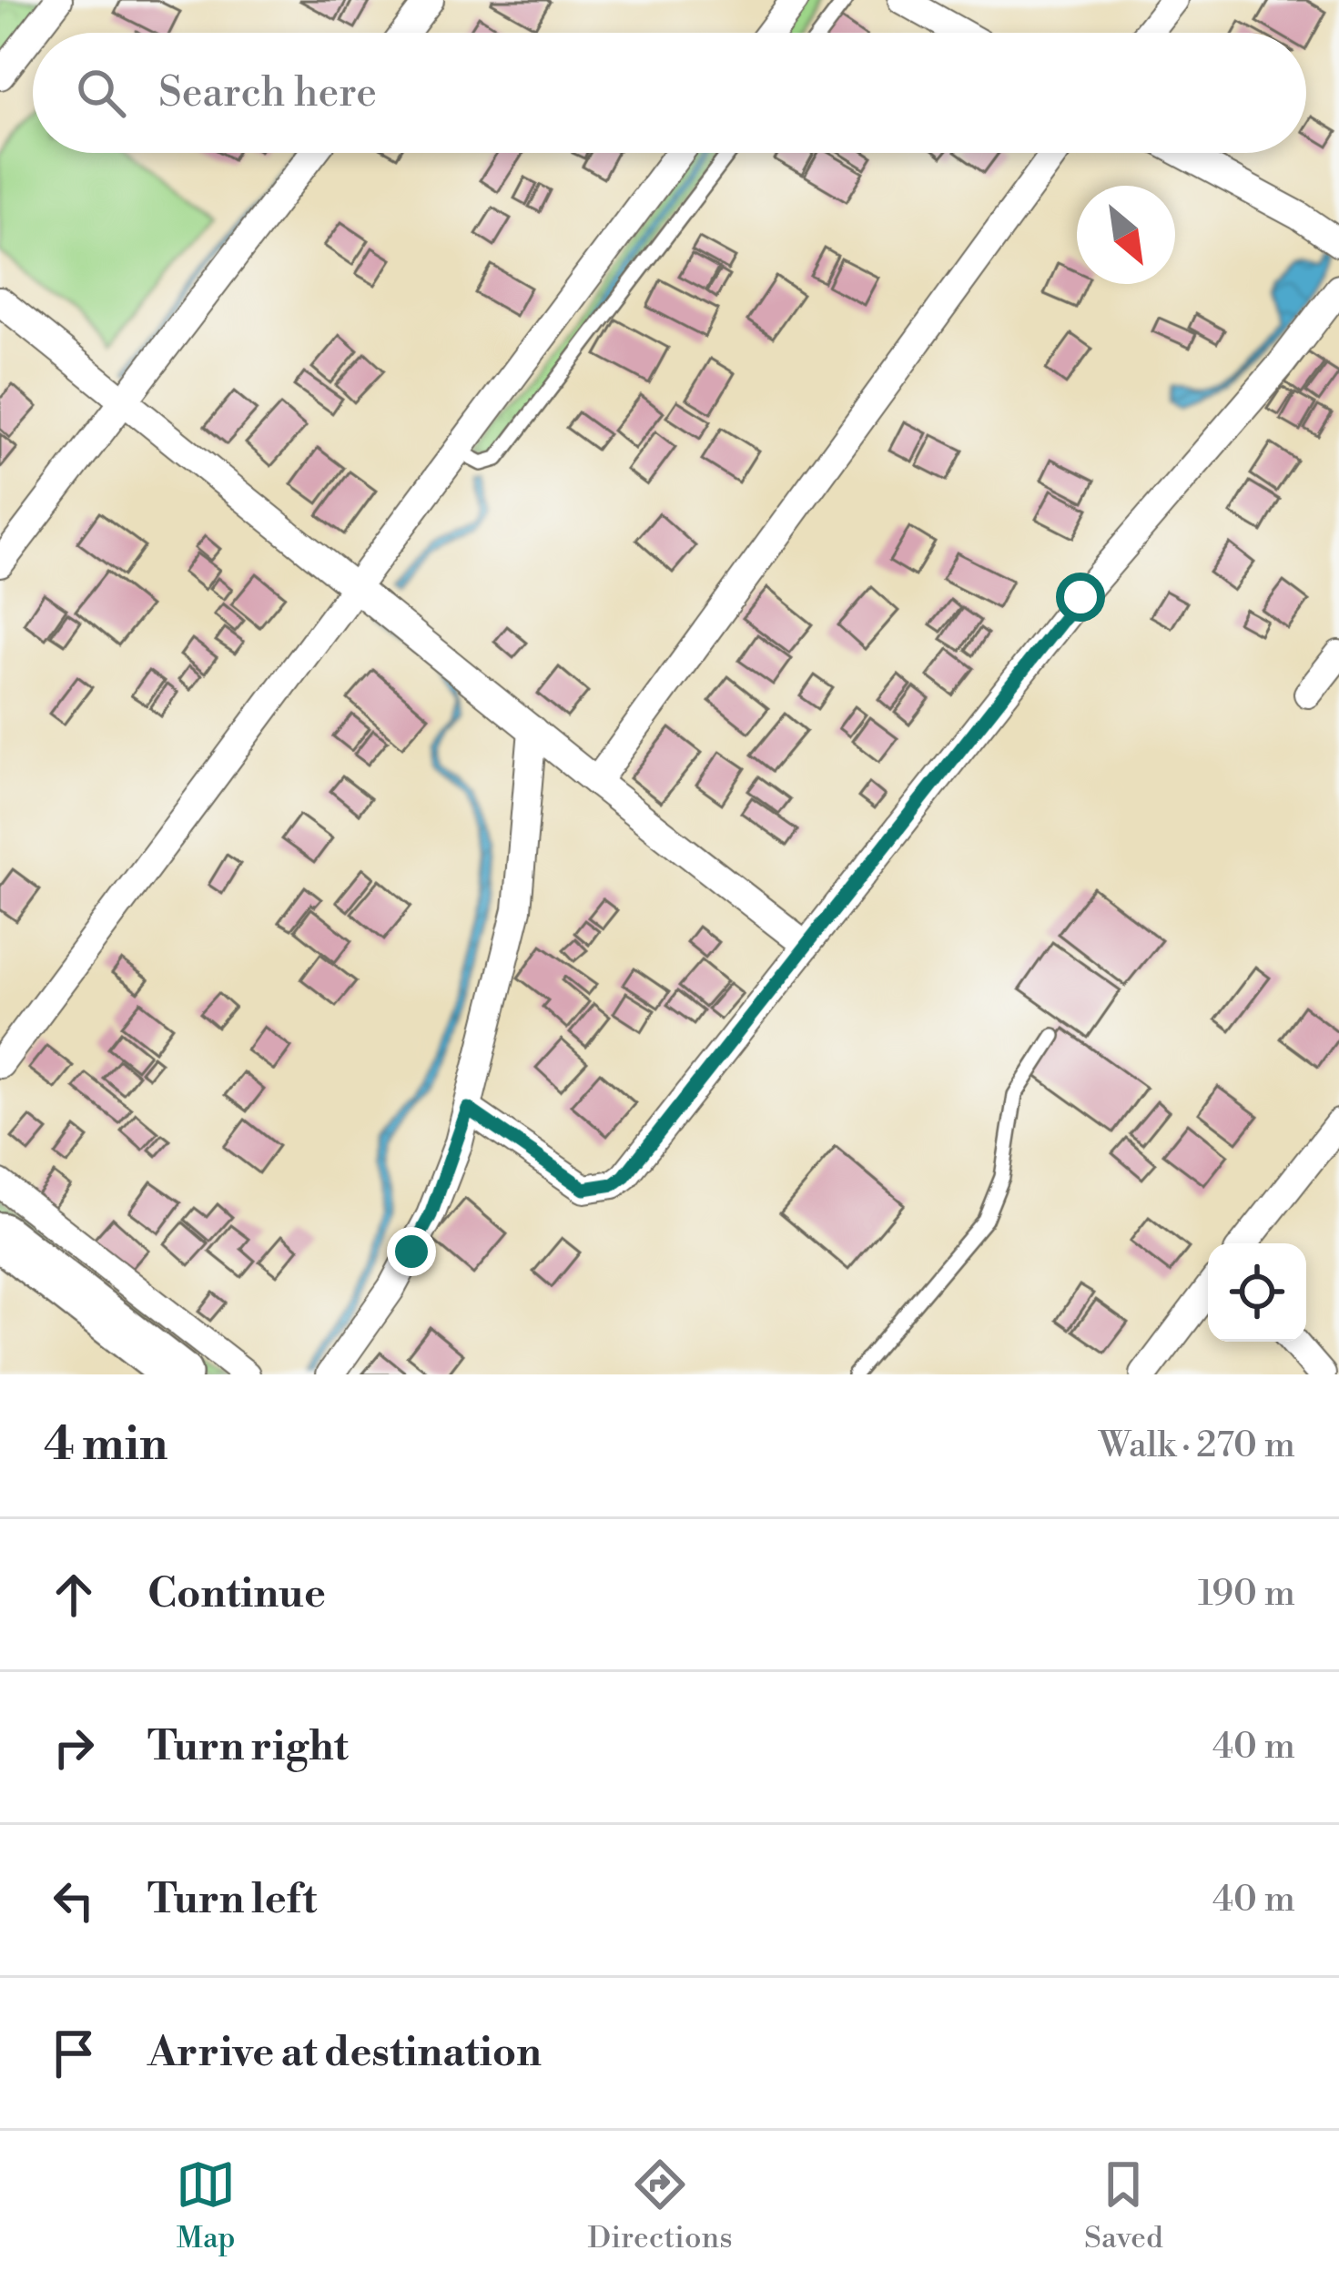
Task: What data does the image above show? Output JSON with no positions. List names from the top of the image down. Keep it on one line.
{"north":"bottom right","page":{"search":"Search here","heading":["4 min","Walk · 270 m"],"list":[["Continue","190 m"],["Turn right","40 m"],["Turn left","40 m"],"Arrive at destination"],"nav":["Map","Directions","Saved"]}}
